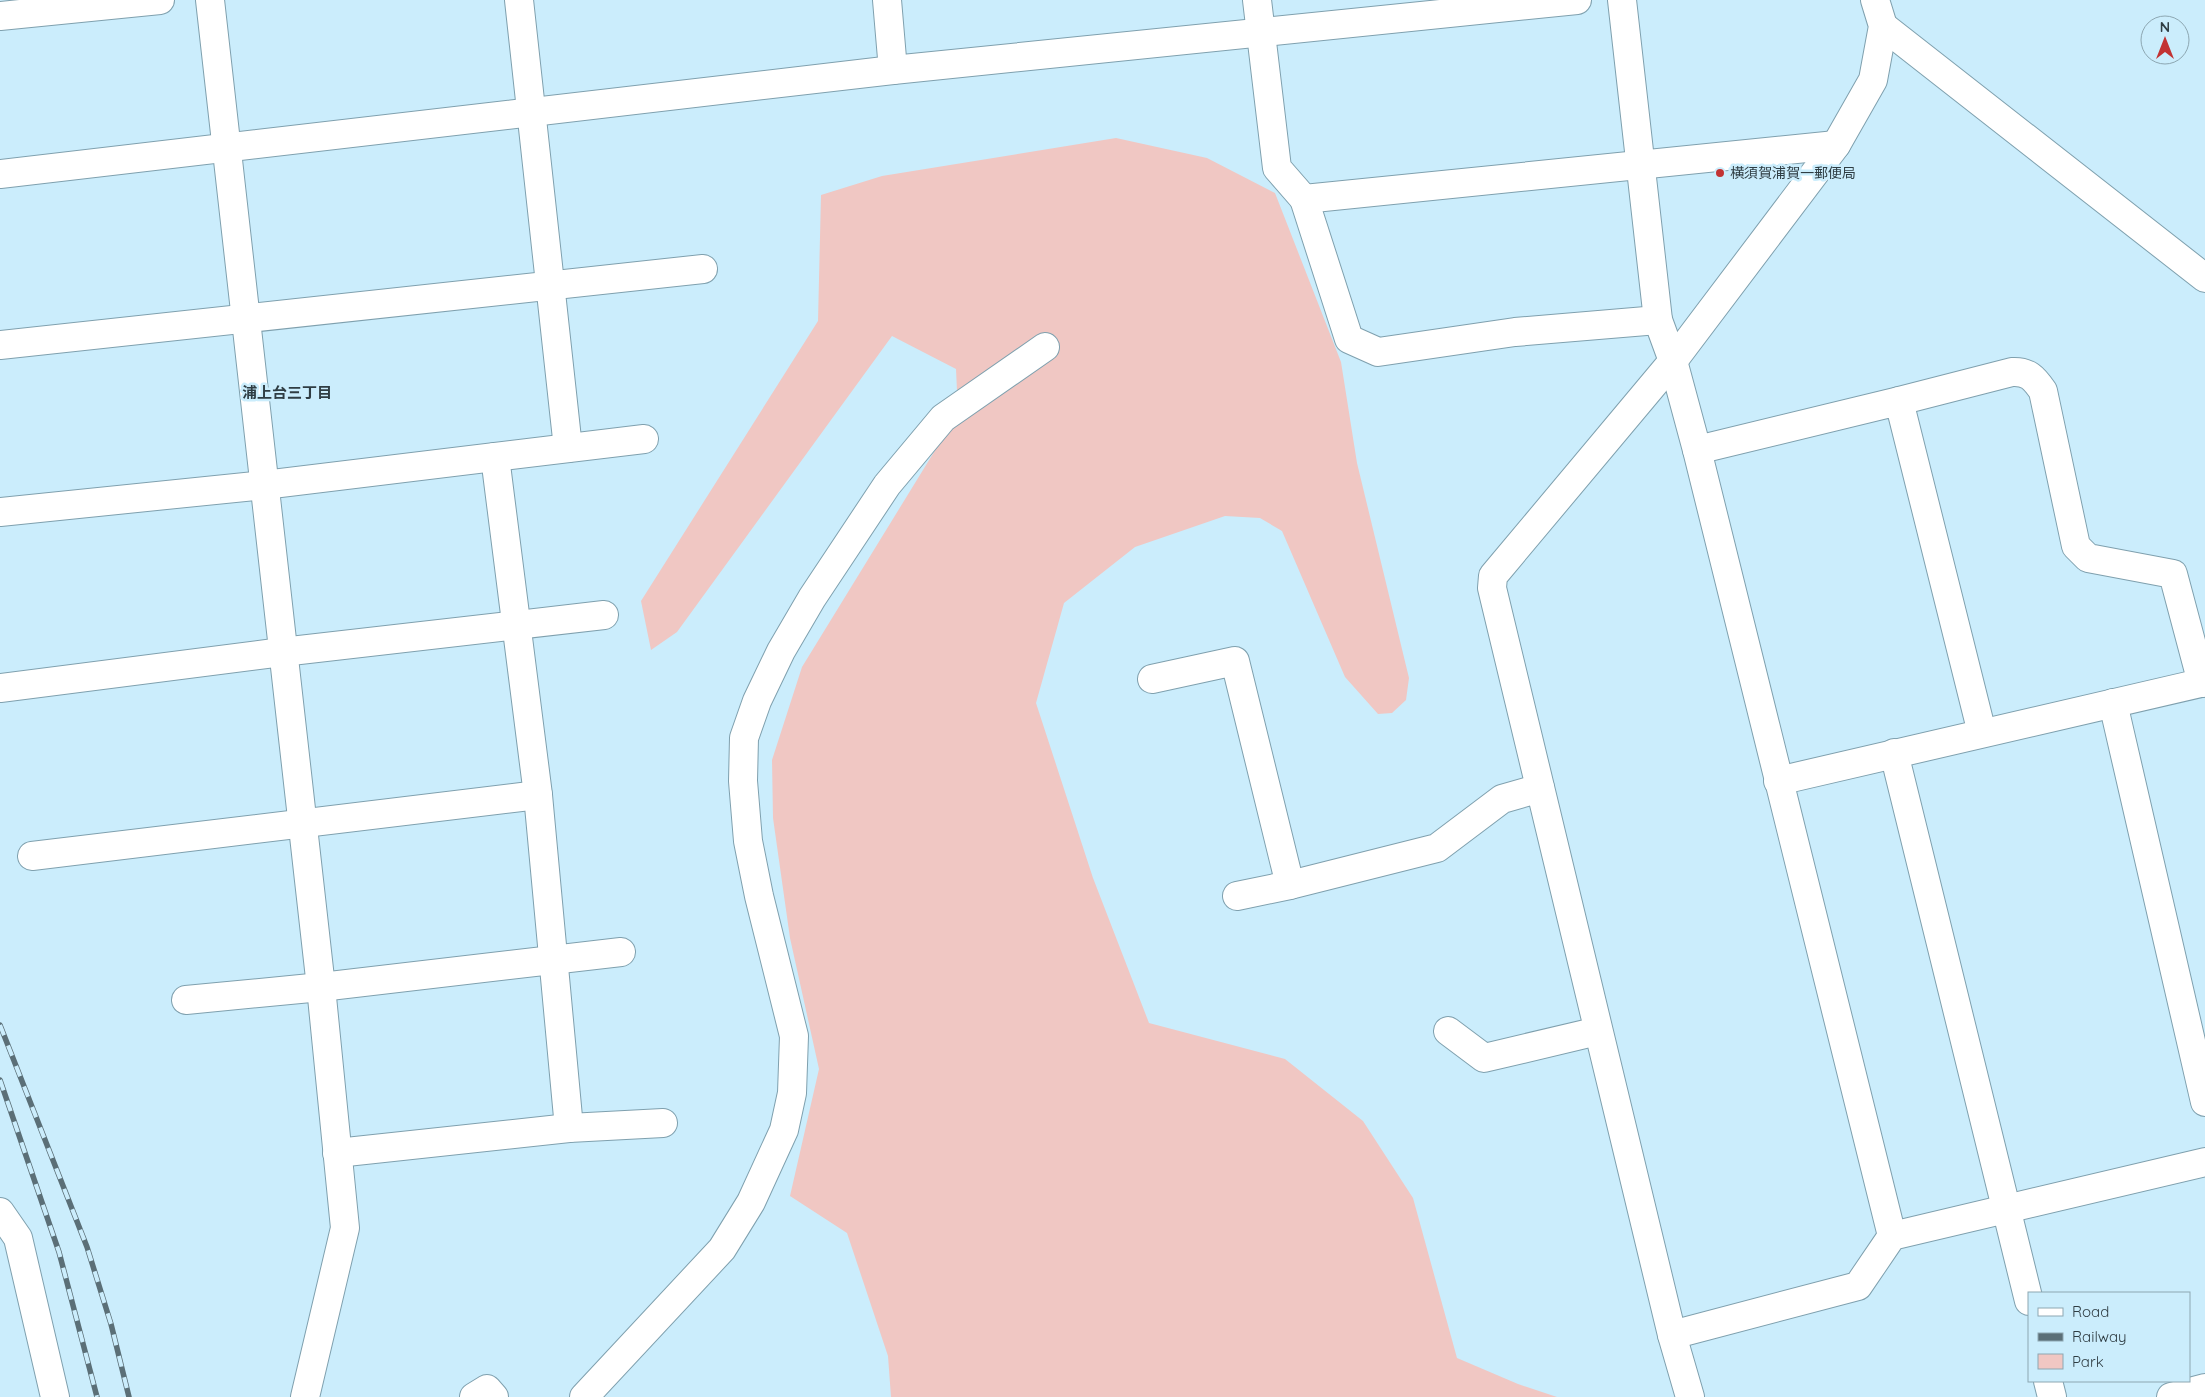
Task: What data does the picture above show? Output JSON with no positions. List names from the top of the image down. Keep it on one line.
{"districts":["浦上台三丁目"],"places":["横須賀浦賀一郵便局"],"legend":["Road","Railway","Park"],"north":"top"}
